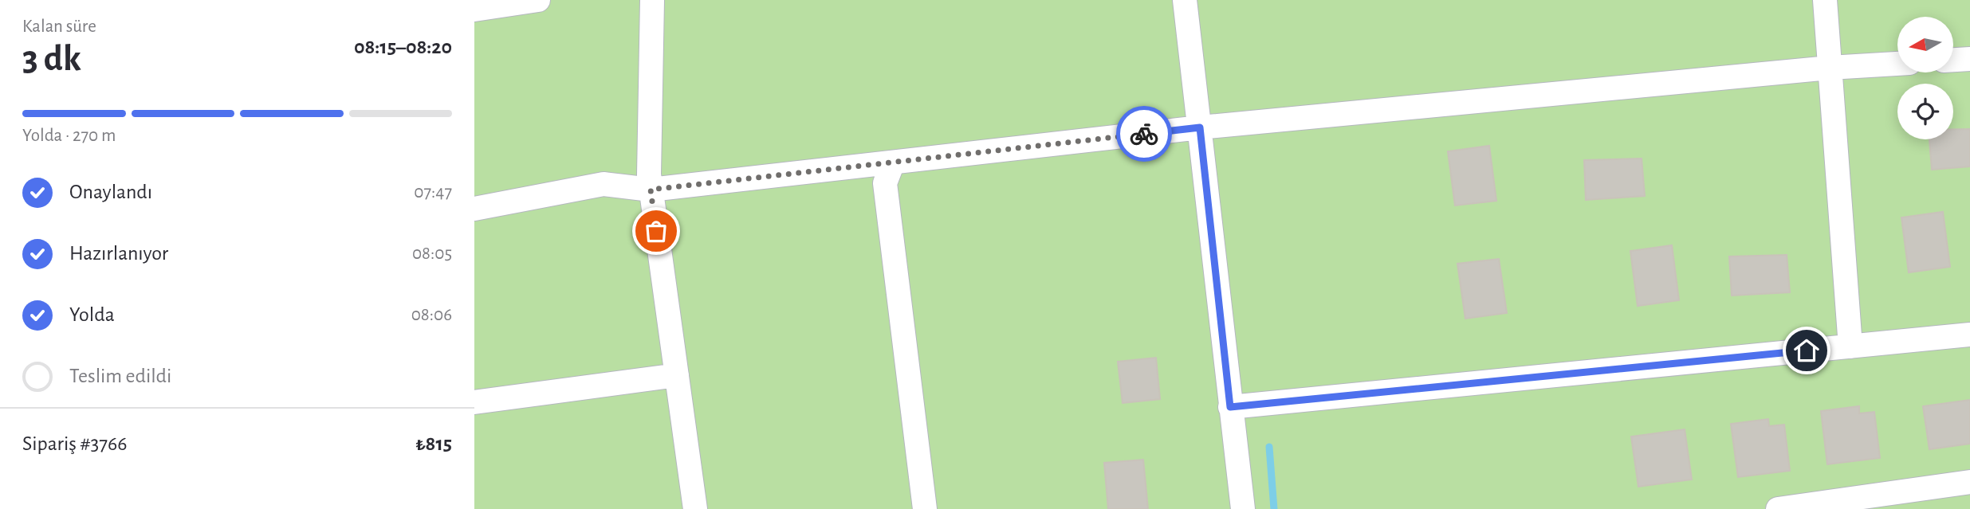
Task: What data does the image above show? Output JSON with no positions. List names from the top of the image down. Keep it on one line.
{"north":"left","page":{"heading":["3 dk","Kalan süre","08:15–08:20"],"panel":["Sipariş #3766","₺815"],"bar":"Yolda · 270 m","list":[["Onaylandı","07:47"],["Hazırlanıyor","08:05"],["Yolda","08:06"],"Teslim edildi"]}}
